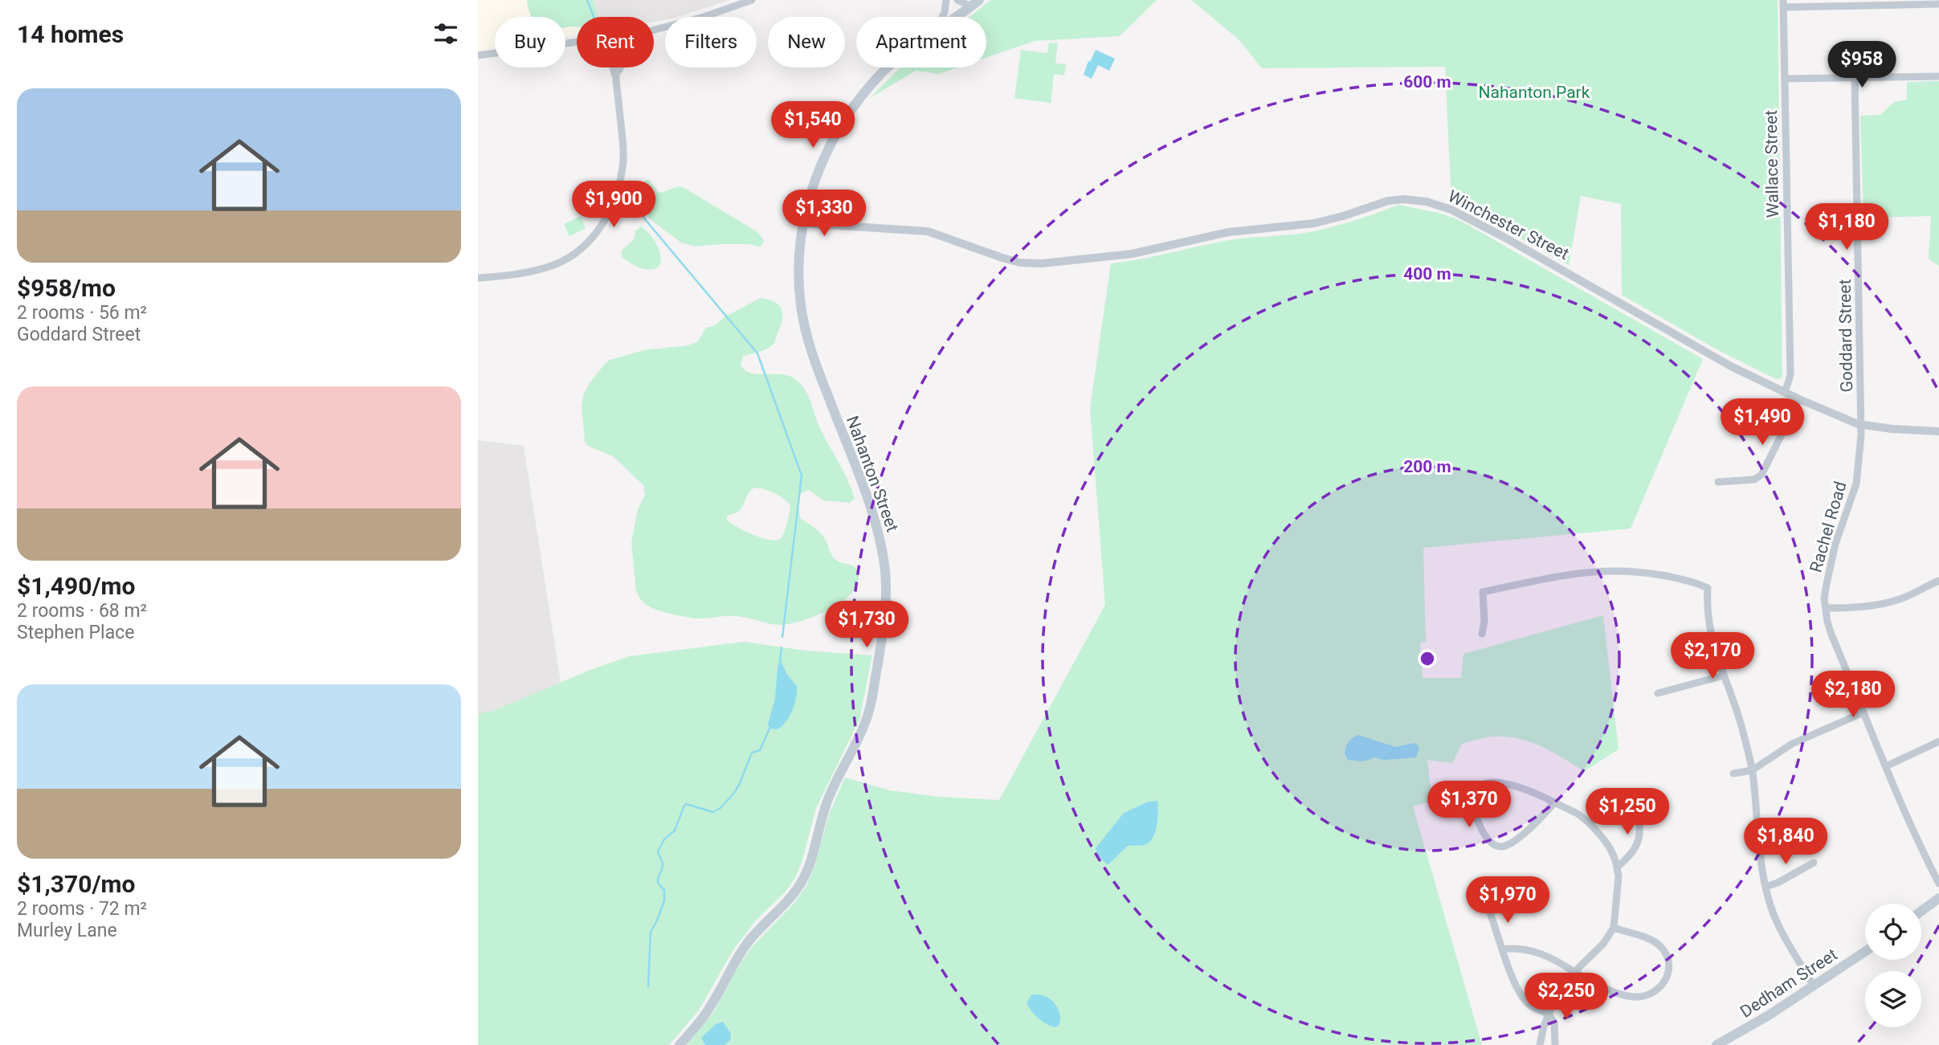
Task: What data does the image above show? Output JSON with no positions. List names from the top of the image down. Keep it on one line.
{"streets":{"main road":["Nahanton Street","Dedham Street"],"street":["Wallace Street","Winchester Street","Goddard Street","Rachel Road"]},"crossings":[["Wallace Street","Winchester Street"],["Winchester Street","Goddard Street"],["Winchester Street","Nahanton Street"],["Winchester Street","Rachel Road"],["Goddard Street","Rachel Road"]],"parks":["Nahanton Park"],"page":{"heading":"14 homes","chip":["Buy","Rent","Filters","New","Apartment"],"price":["$958","$1,540","$1,900","$1,330","$1,180","$1,490","$1,730","$2,170","$2,180","$1,370","$1,250","$1,840","$1,970","$2,250"],"list":[{"name":"$958/mo","note":"2 rooms · 56 m² · Goddard Street"},{"name":"$1,490/mo","note":"2 rooms · 68 m² · Stephen Place"},{"name":"$1,370/mo","note":"2 rooms · 72 m² · Murley Lane"}]},"rings":["600 m","400 m","200 m"]}
